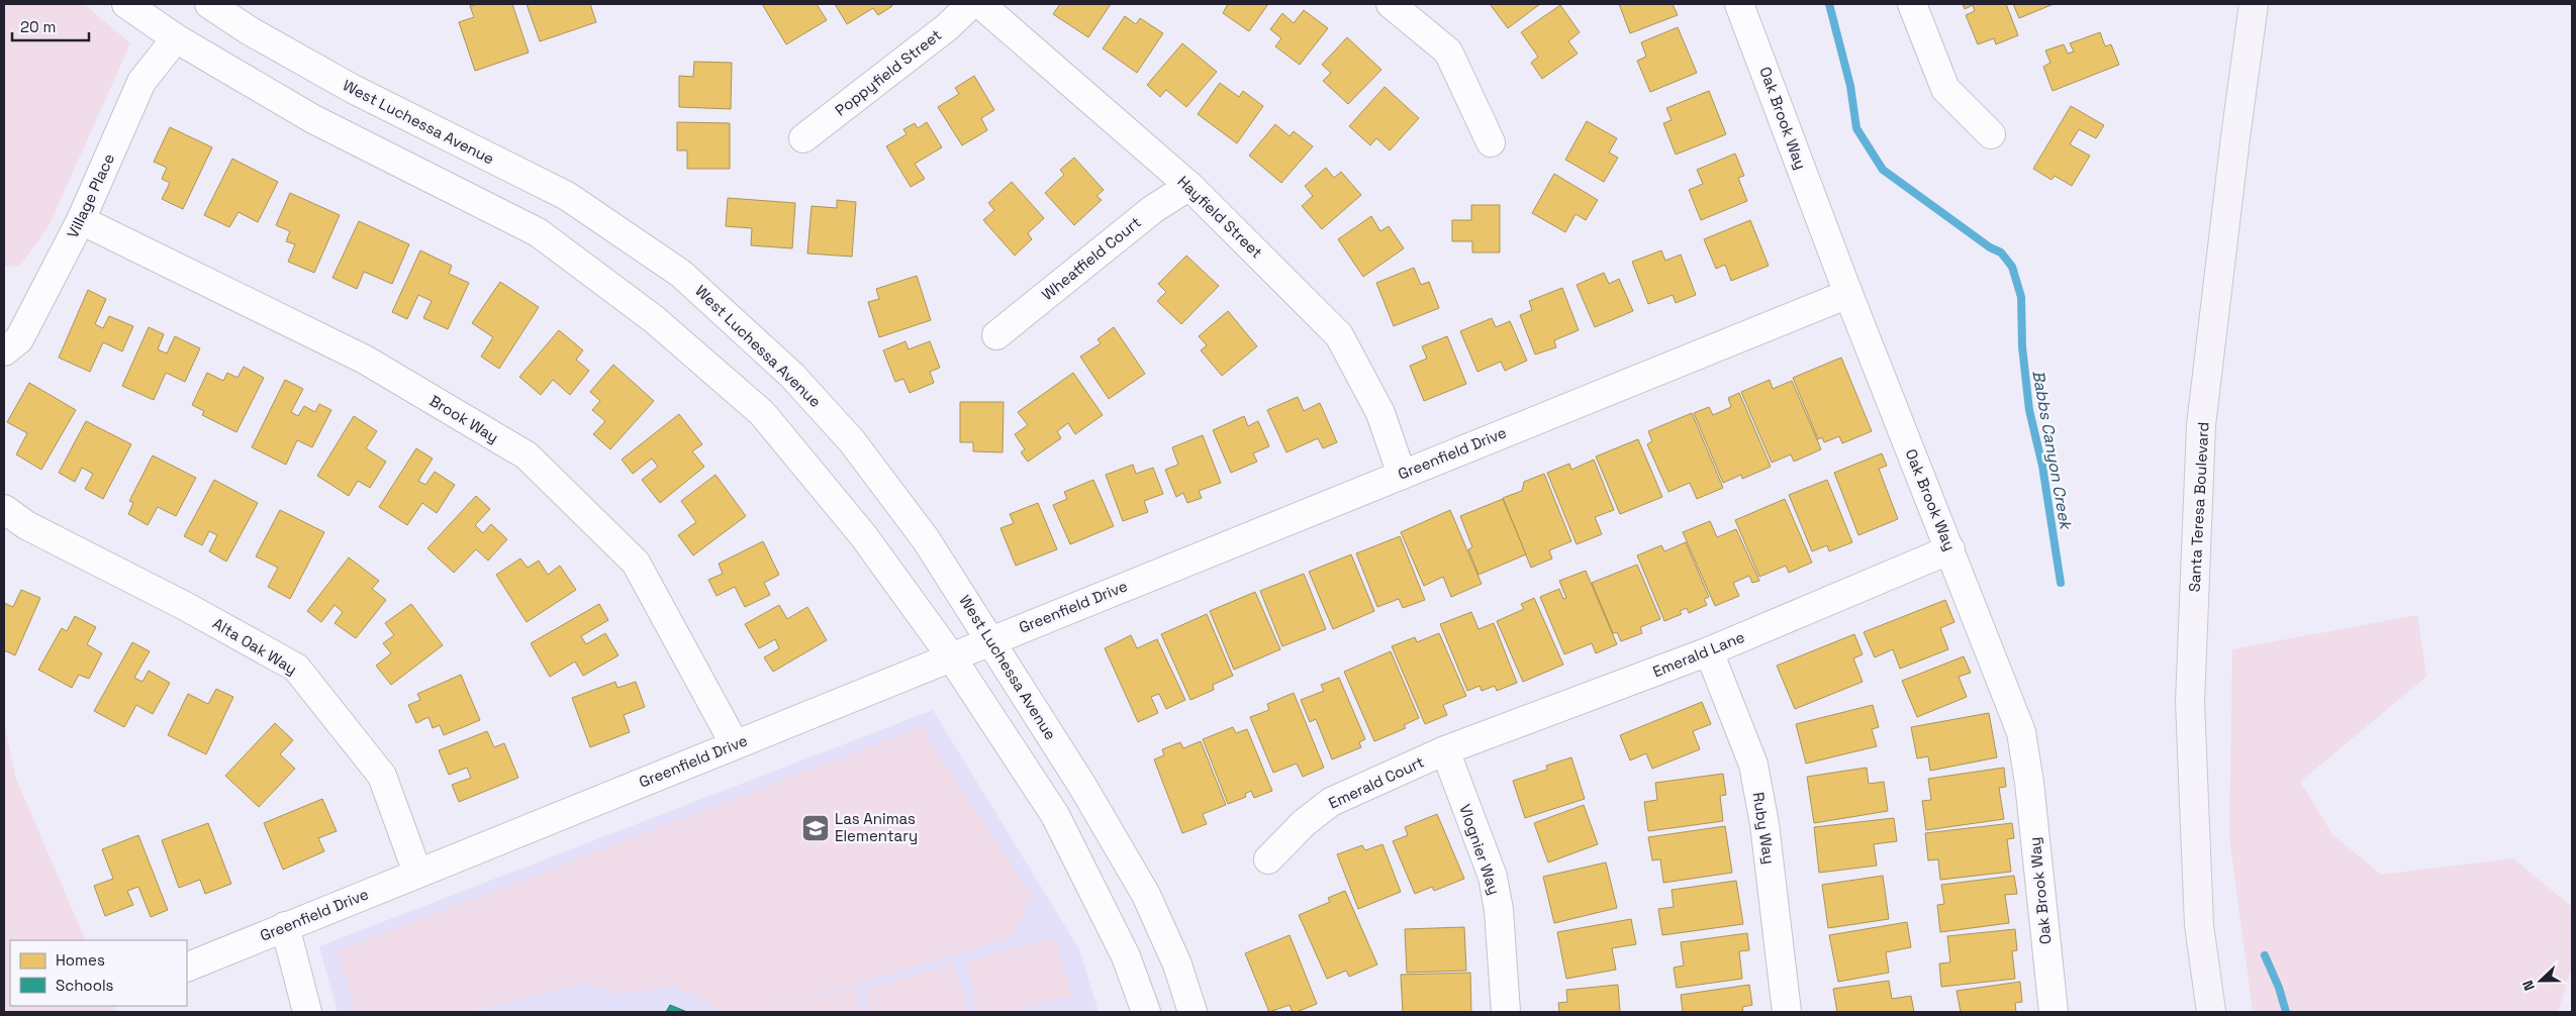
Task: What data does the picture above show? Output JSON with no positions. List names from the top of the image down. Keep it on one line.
{"streets":{"main road":["Santa Teresa Boulevard"],"street":["Poppyfield Street","Oak Brook Way","West Luchessa Avenue","Village Place","Hayfield Street","Wheatfield Court","Brook Way","Greenfield Drive","Alta Oak Way","Emerald Lane","Emerald Court","Ruby Way","Vlognier Way"]},"crossings":[["Oak Brook Way","Greenfield Drive"],["Oak Brook Way","Emerald Lane"],["West Luchessa Avenue","Greenfield Drive"],["Village Place","Brook Way"],["Hayfield Street","Wheatfield Court"],["Hayfield Street","Greenfield Drive"],["Brook Way","Greenfield Drive"],["Greenfield Drive","Alta Oak Way"],["Emerald Lane","Emerald Court"],["Emerald Lane","Ruby Way"],["Emerald Lane","Vlognier Way"],["Emerald Court","Vlognier Way"]],"water":["Babbs Canyon Creek"],"places":{"school or university":["Las Animas Elementary"]},"legend":["Homes","Schools"],"scale_bar":"20 m","north":"left"}
